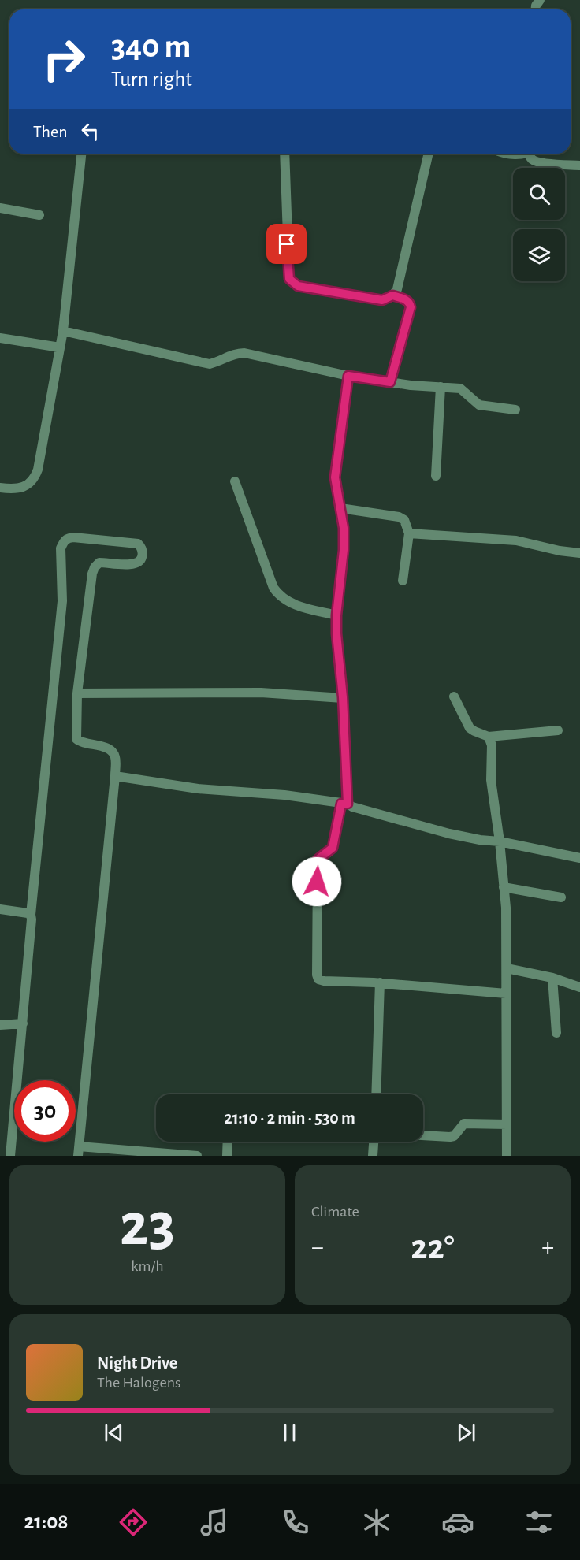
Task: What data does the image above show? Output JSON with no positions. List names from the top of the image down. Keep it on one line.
{"page":{"turn":["340 m","Turn right"],"then":"Then","limit":"30","trip":"21:10 · 2 min · 530 m","tile":[["23","km/h"],"Climate"],"heat":["−","22°","+"],"song":["Night Drive","The Halogens"],"tabs":"21:08"}}
